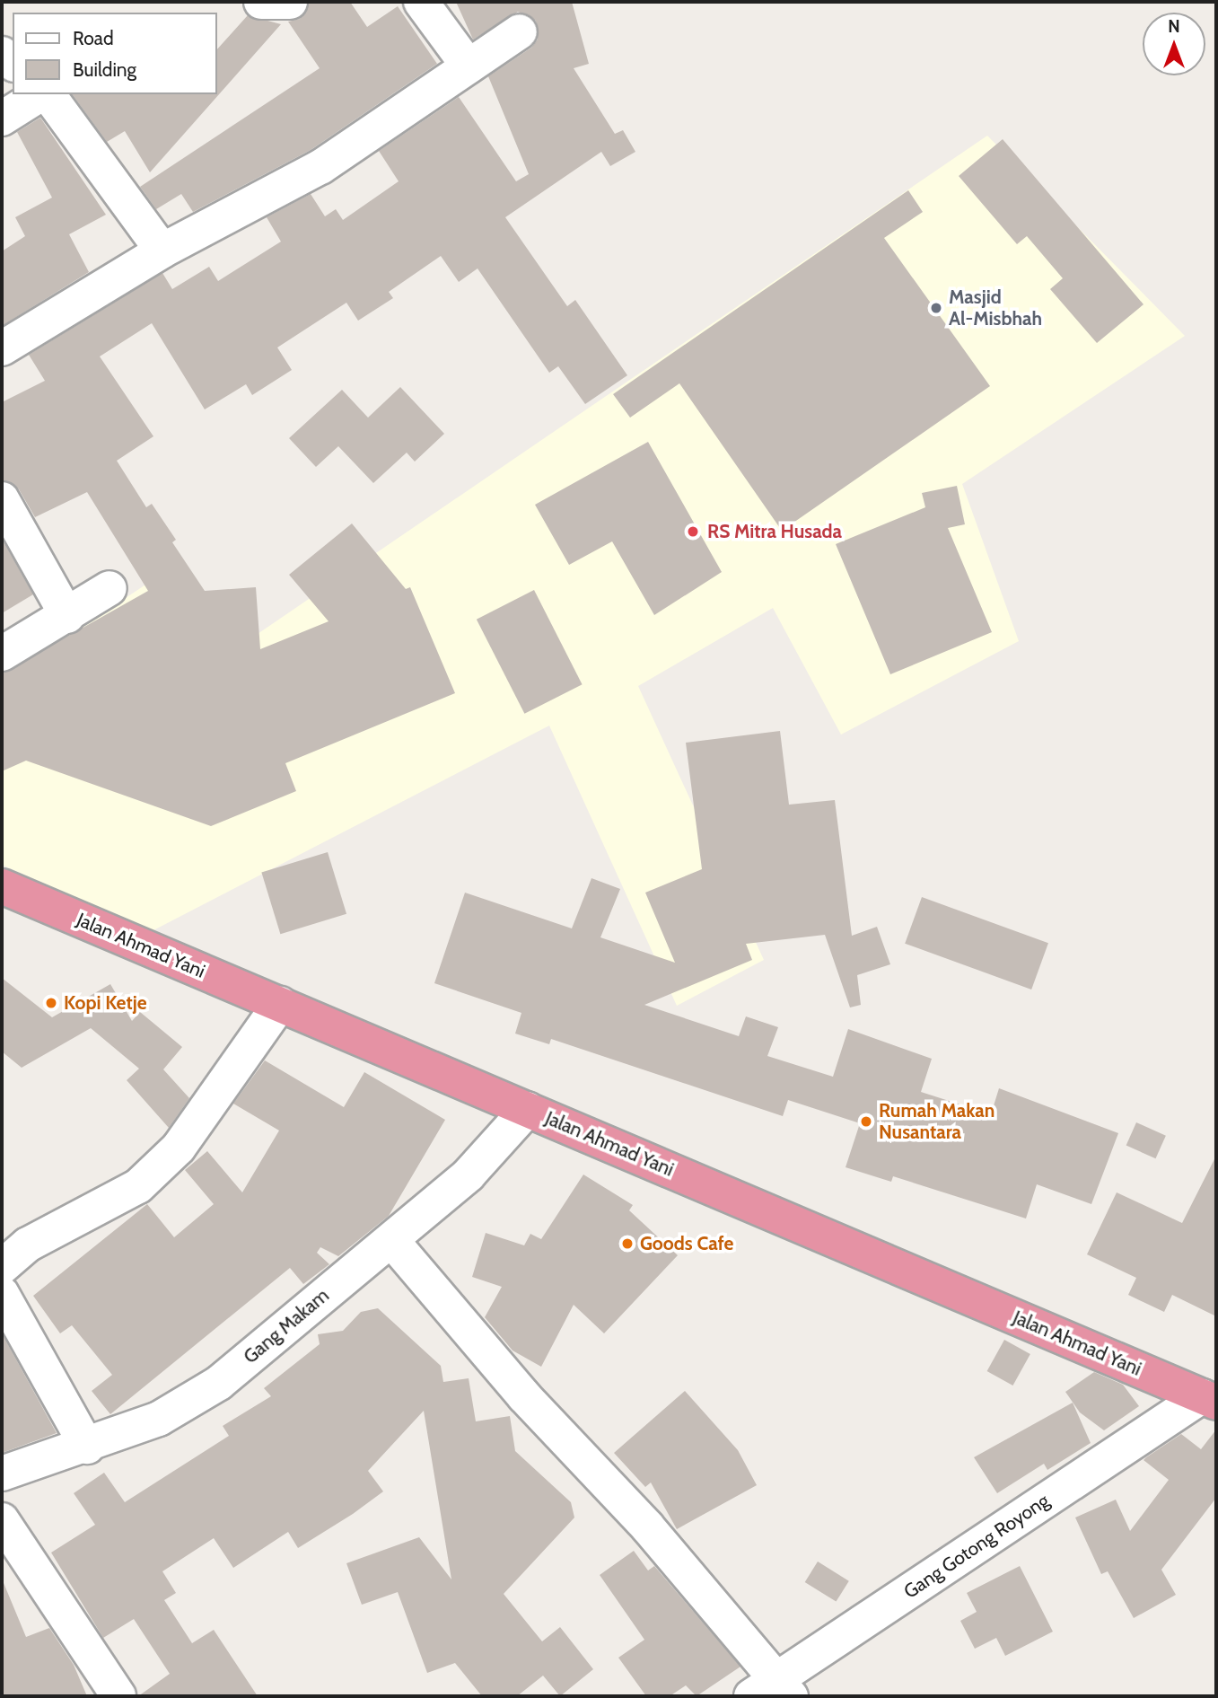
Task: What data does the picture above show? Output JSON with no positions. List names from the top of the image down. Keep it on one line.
{"streets":{"highway":["Jalan Ahmad Yani"],"street":["Gang Makam","Gang Gotong Royong"]},"crossings":[["Jalan Ahmad Yani","Gang Makam"],["Jalan Ahmad Yani","Gang Gotong Royong"]],"places":["Masjid Al-Misbhah","RS Mitra Husada","Kopi Ketje","Rumah Makan Nusantara","Goods Cafe"],"legend":["Road","Building"],"north":"top"}
